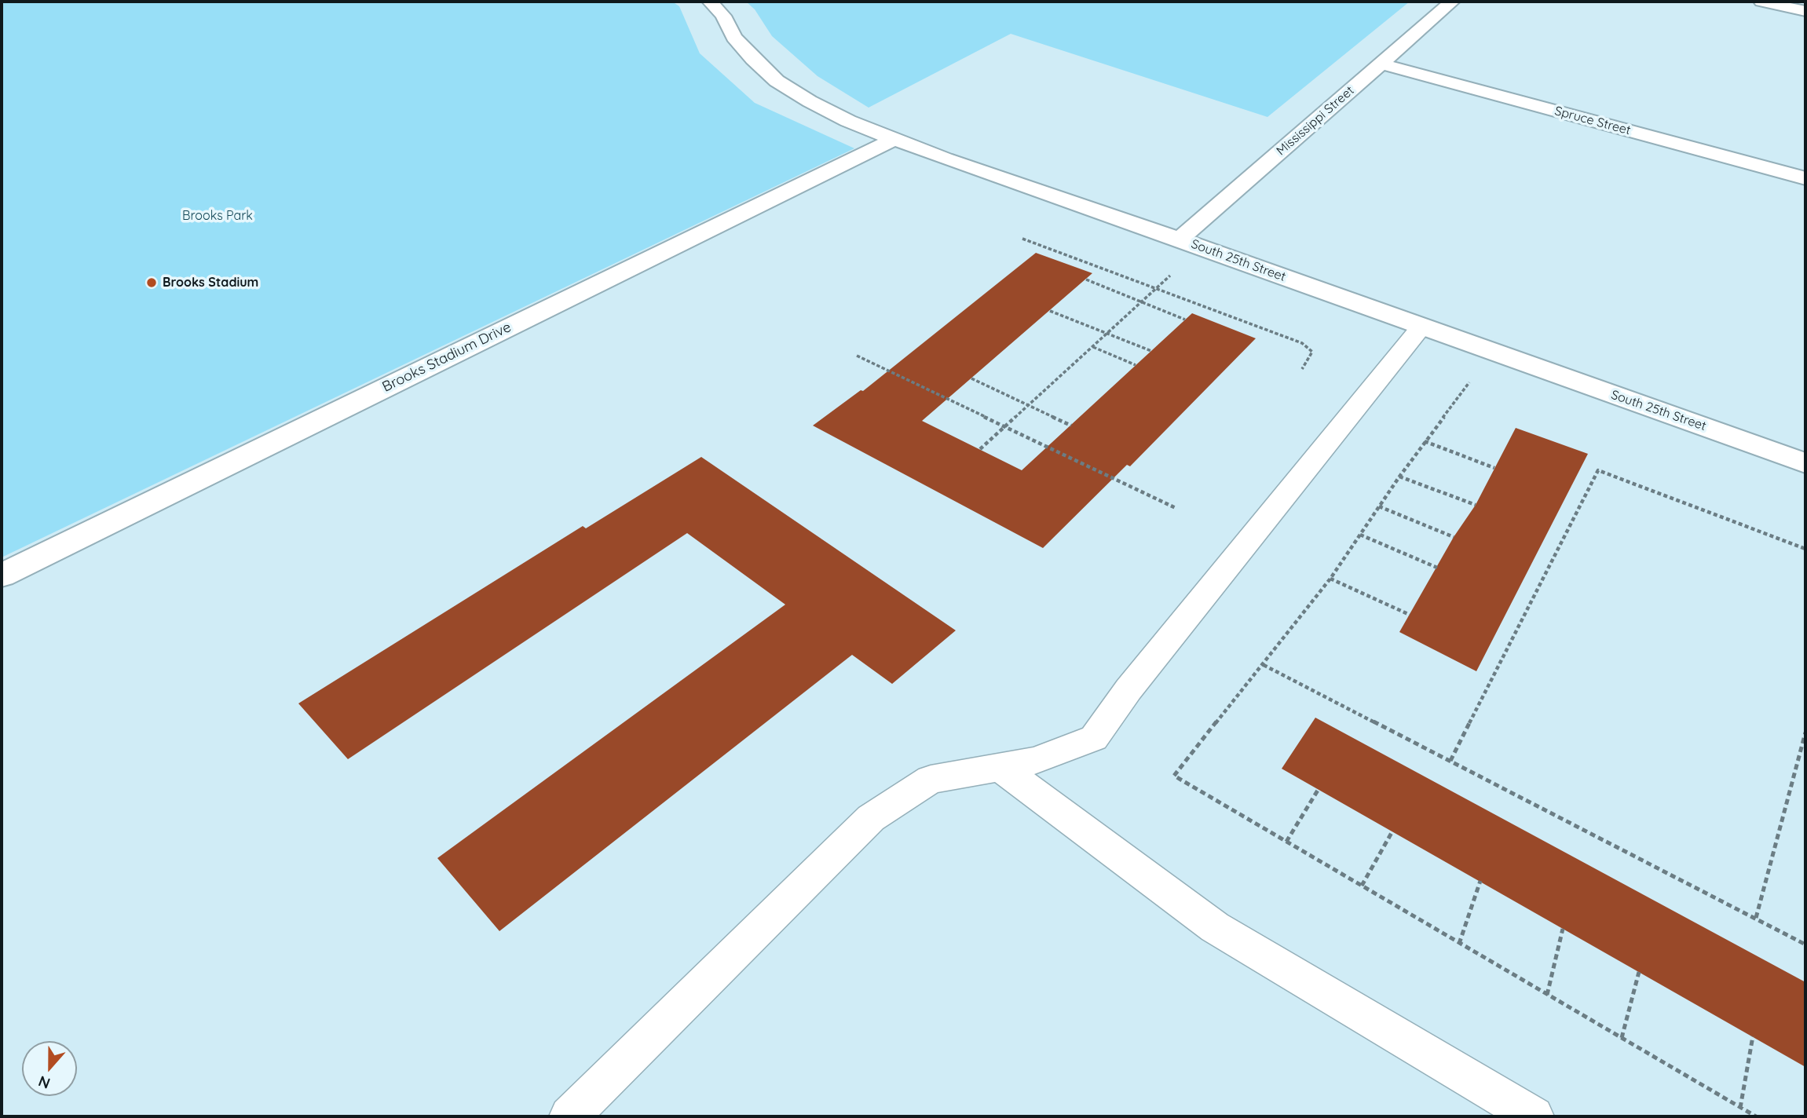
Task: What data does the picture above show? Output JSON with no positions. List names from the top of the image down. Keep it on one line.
{"streets":{"street":["Mississippi Street","Spruce Street","South 25th Street","Brooks Stadium Drive"]},"crossings":[["Mississippi Street","Spruce Street"],["Mississippi Street","South 25th Street"],["South 25th Street","Brooks Stadium Drive"]],"parks":["Brooks Park"],"places":["Brooks Stadium"],"north":"bottom"}
